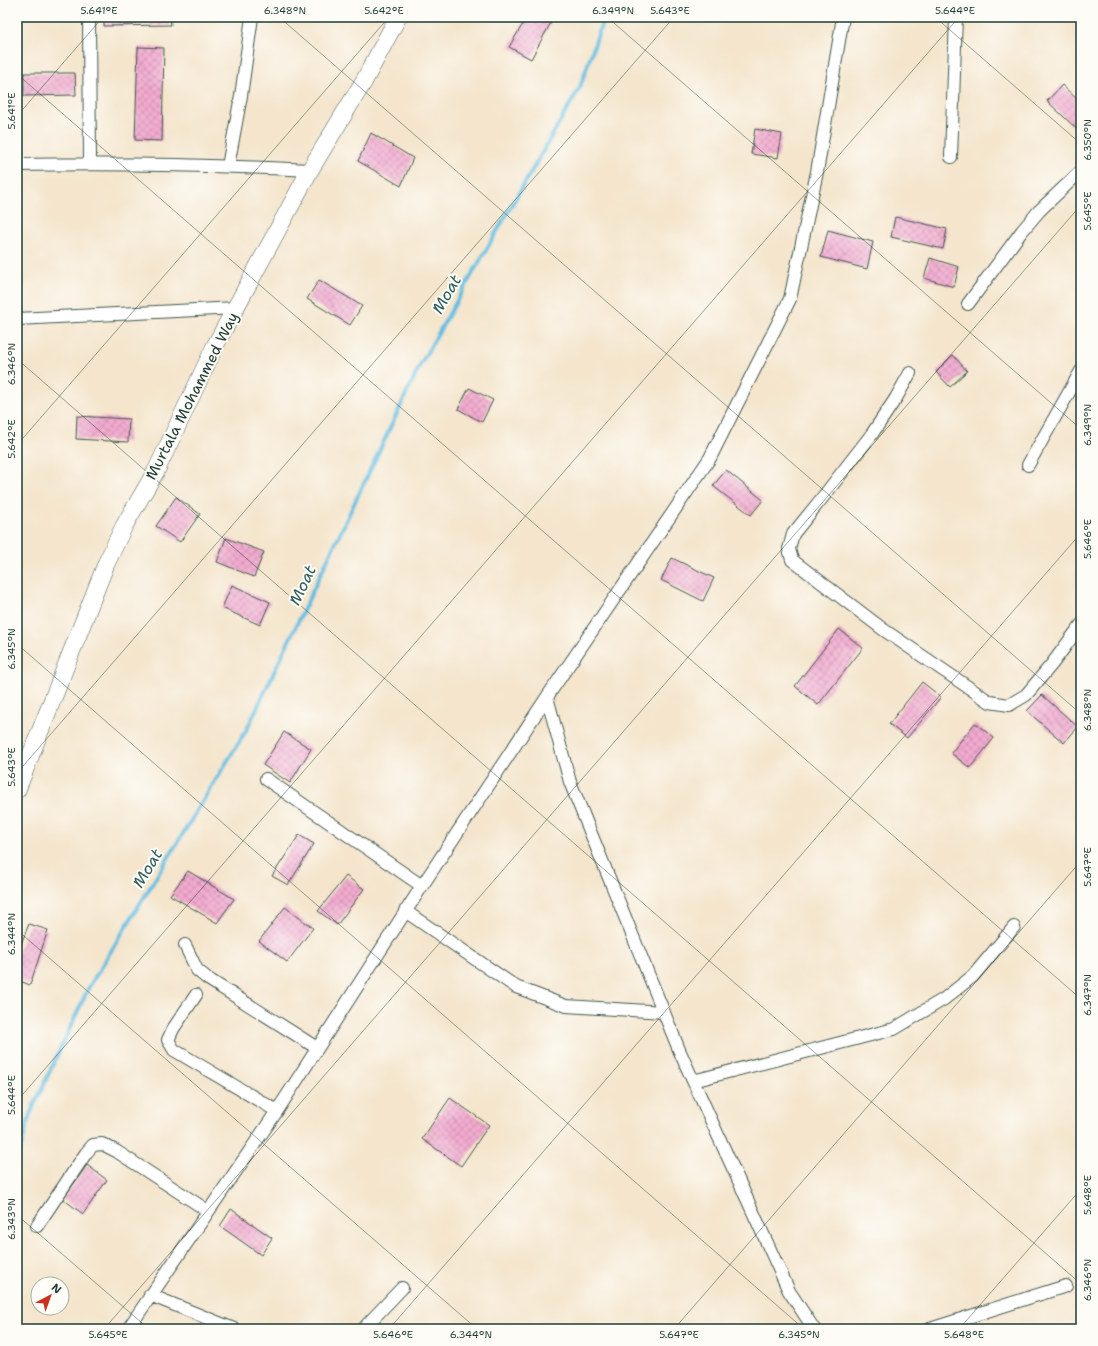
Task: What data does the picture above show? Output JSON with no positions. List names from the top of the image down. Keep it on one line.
{"streets":{"street":["Murtala Mohammed Way"]},"water":["Moat"],"north":"top right","coordinates":["5.641°E","6.348°N","5.642°E","6.349°N","5.643°E","5.644°E","6.350°N","5.645°E","6.346°N","5.646°E","6.345°N","5.647°E","6.344°N","6.347°N","5.648°E","6.343°N"]}
